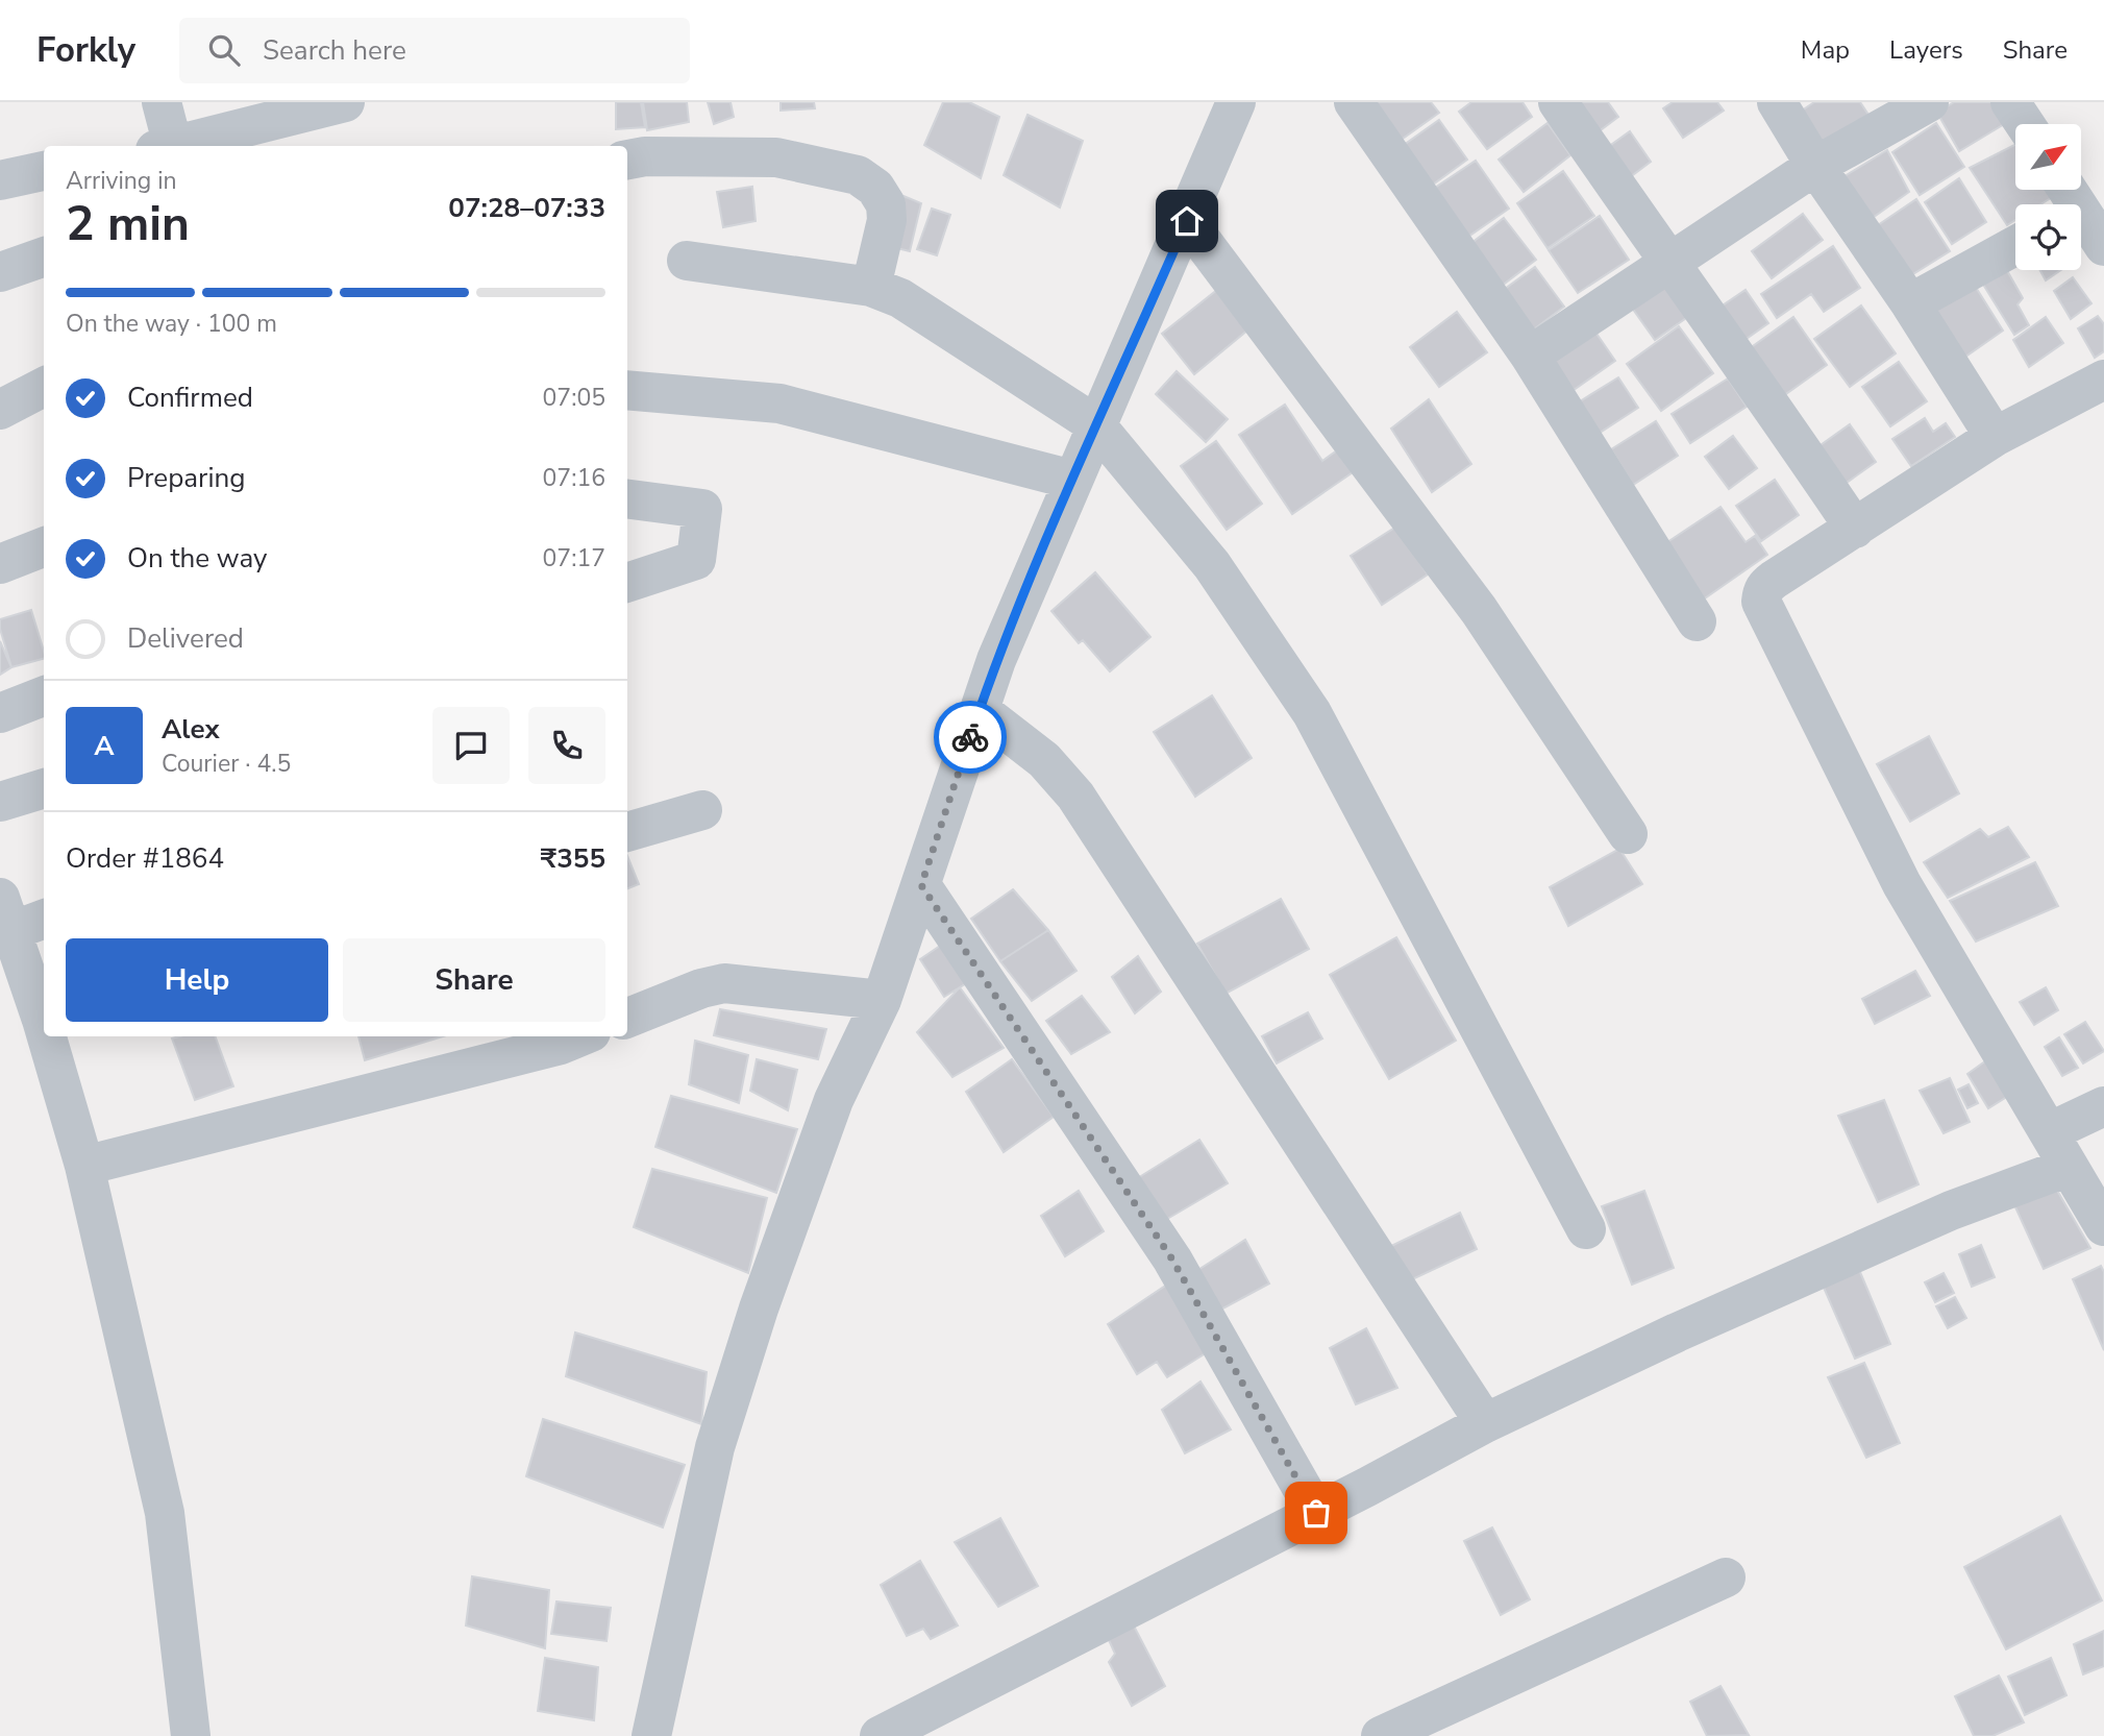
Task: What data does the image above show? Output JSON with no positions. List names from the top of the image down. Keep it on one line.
{"north":"top right","page":{"header":"Forkly","search":"Search here","nav":["Map","Layers","Share"],"heading":["2 min","Arriving in","07:28–07:33"],"panel":["Alex","Courier · 4.5","Order #1864","₹355"],"bar":"On the way · 100 m","list":[["Confirmed","07:05"],["Preparing","07:16"],["On the way","07:17"],"Delivered"],"round":"A","buttons":["Help","Share"]}}
